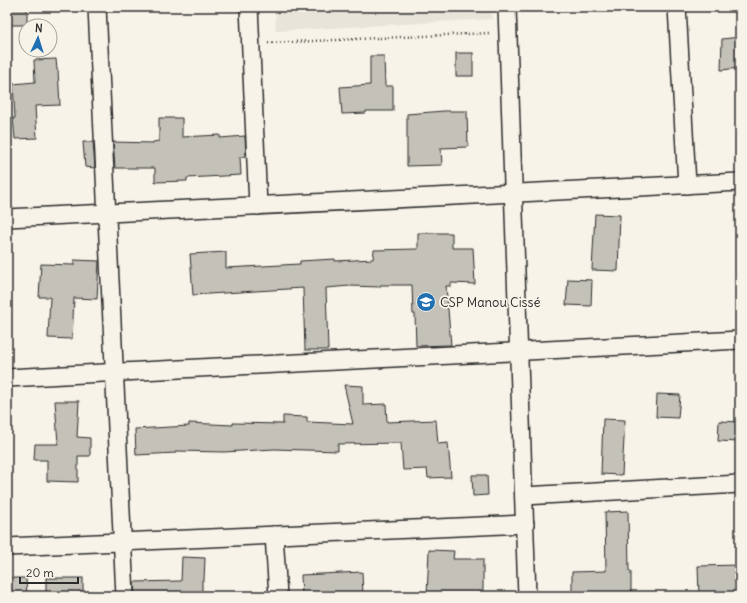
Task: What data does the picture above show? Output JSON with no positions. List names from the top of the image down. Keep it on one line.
{"places":{"school or university":["CSP Manou Cissé"]},"scale_bar":"20 m","north":"top"}
